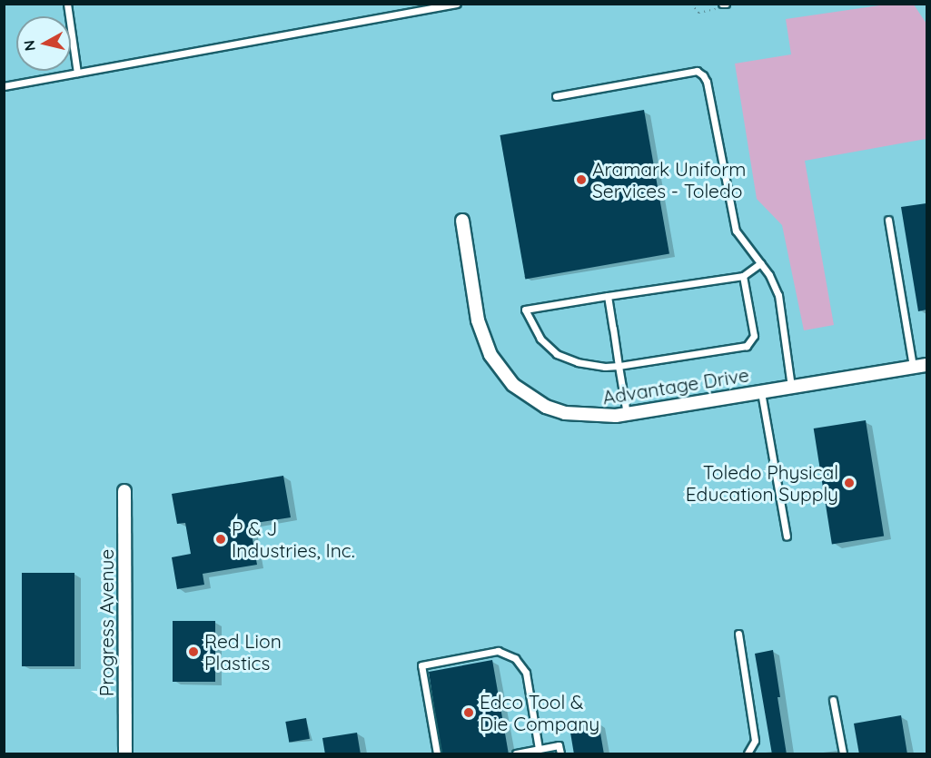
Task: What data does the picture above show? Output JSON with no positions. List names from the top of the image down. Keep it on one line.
{"streets":{"street":["Advantage Drive","Progress Avenue"]},"places":["Aramark Uniform Services - Toledo","Toledo Physical Education Supply","P & J Industries, Inc.","Red Lion Plastics","Edco Tool & Die Company"],"north":"left"}
